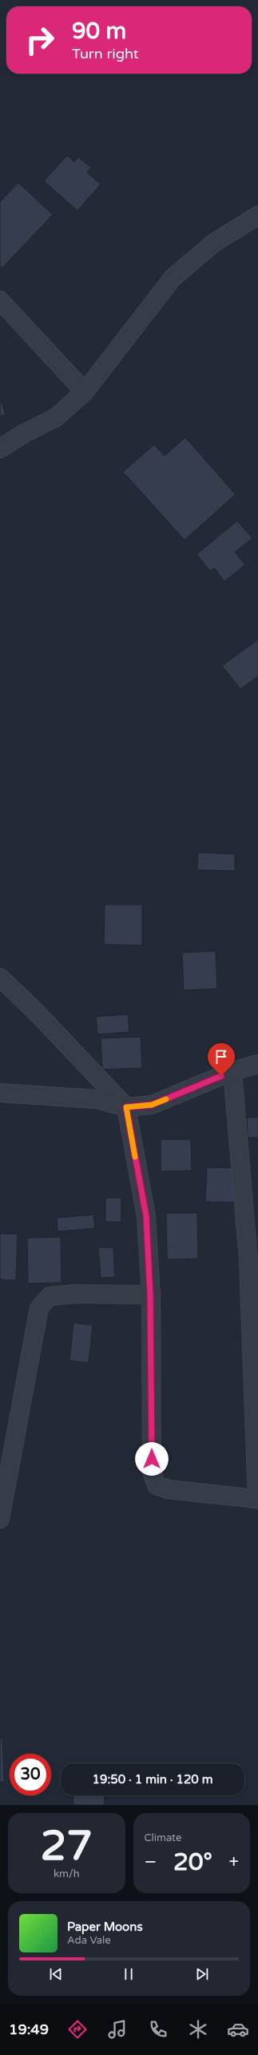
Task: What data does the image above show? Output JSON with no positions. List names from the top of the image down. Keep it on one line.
{"page":{"turn":["90 m","Turn right"],"limit":"30","trip":"19:50 · 1 min · 120 m","tile":[["27","km/h"],"Climate"],"heat":["−","20°","+"],"song":["Paper Moons","Ada Vale"],"tabs":"19:49"}}
